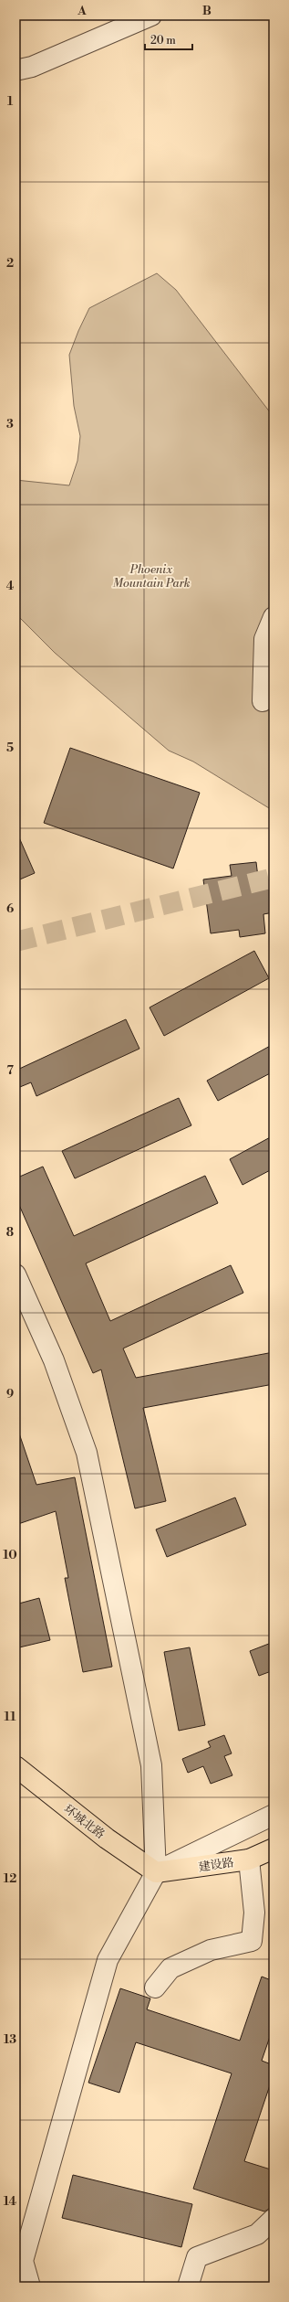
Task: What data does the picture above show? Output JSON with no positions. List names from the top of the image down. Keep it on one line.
{"streets":{"main road":["环城北路","建设路"]},"crossings":[["环城北路","建设路"]],"parks":["Phoenix Mountain Park"],"scale_bar":"20 m","grid":{"columns":["A","B"],"rows":["1","2","3","4","5","6","7","8","9","10","11","12","13","14"]}}
